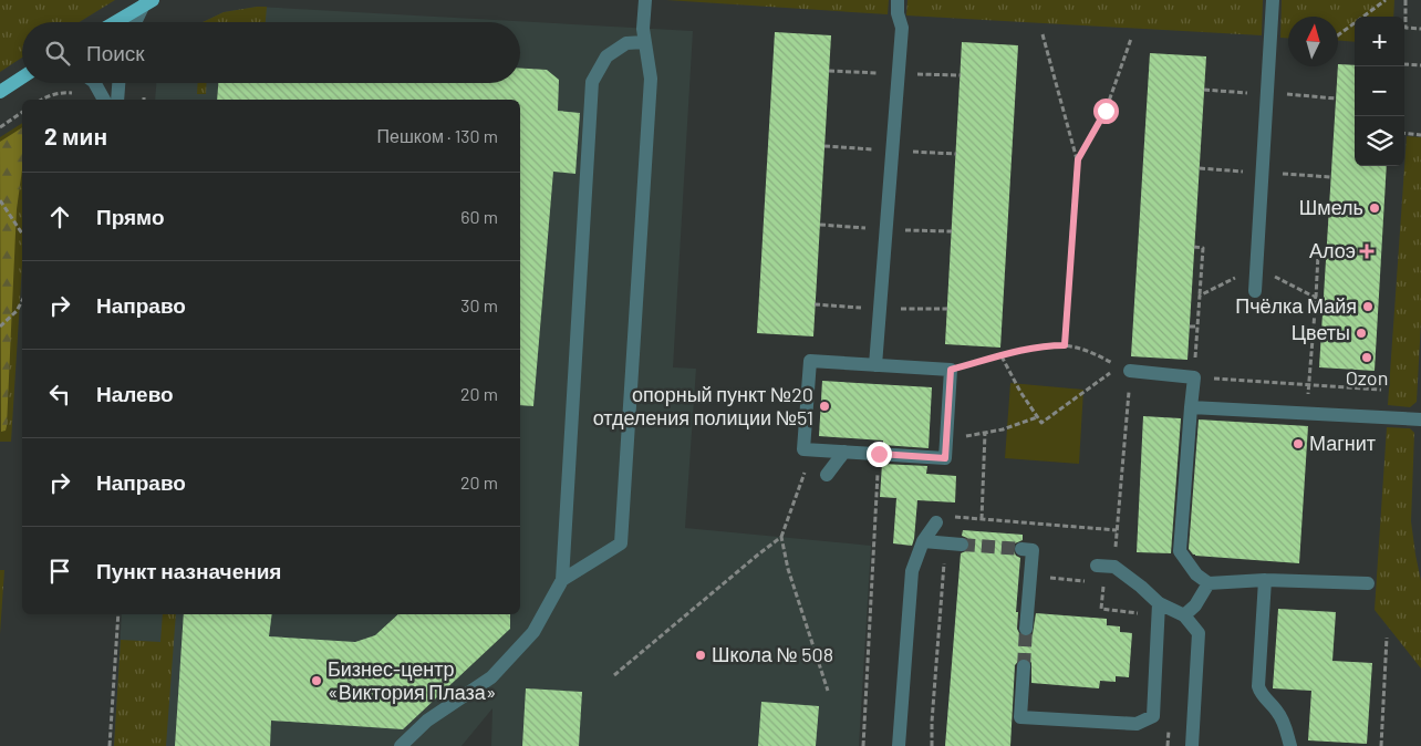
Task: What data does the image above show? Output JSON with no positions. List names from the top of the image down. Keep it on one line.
{"places":{"other":["Шмель","Пчёлка Майя","Цветы","Ozon","опорный пункт №20 отделения полиции №51","Магнит","Школа № 508","Бизнес-центр «Виктория Плаза»"],"health":["Алоэ"]},"north":"top","page":{"map_buttons":["+","−"],"search":"Поиск","heading":["2 мин","Пешком · 130 m"],"list":[["Прямо","60 m"],["Направо","30 m"],["Налево","20 m"],["Направо","20 m"],"Пункт назначения"]}}
